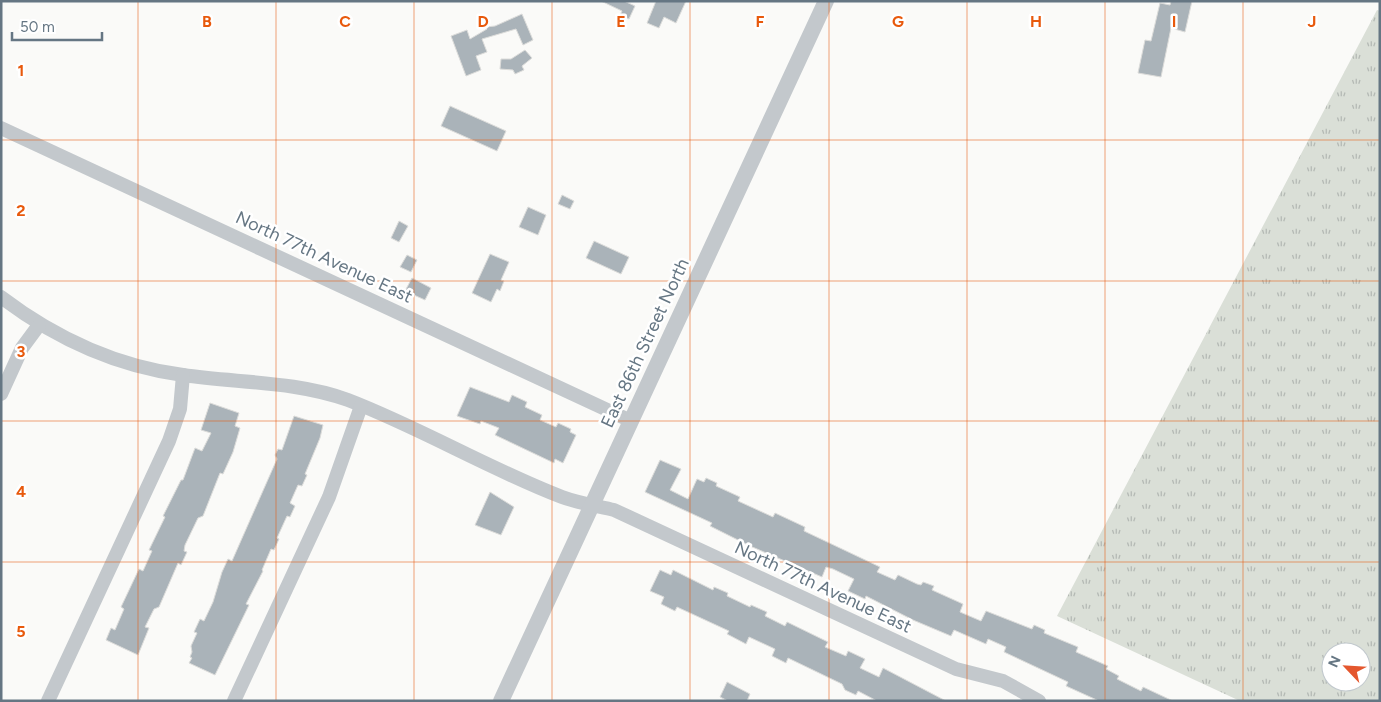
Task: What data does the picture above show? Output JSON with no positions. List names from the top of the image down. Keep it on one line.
{"streets":{"street":["North 77th Avenue East","East 86th Street North"]},"crossings":[["North 77th Avenue East","East 86th Street North"]],"scale_bar":"50 m","north":"top left","grid":{"columns":["B","C","D","E","F","G","H","I","J"],"rows":["1","2","3","4","5"]}}
